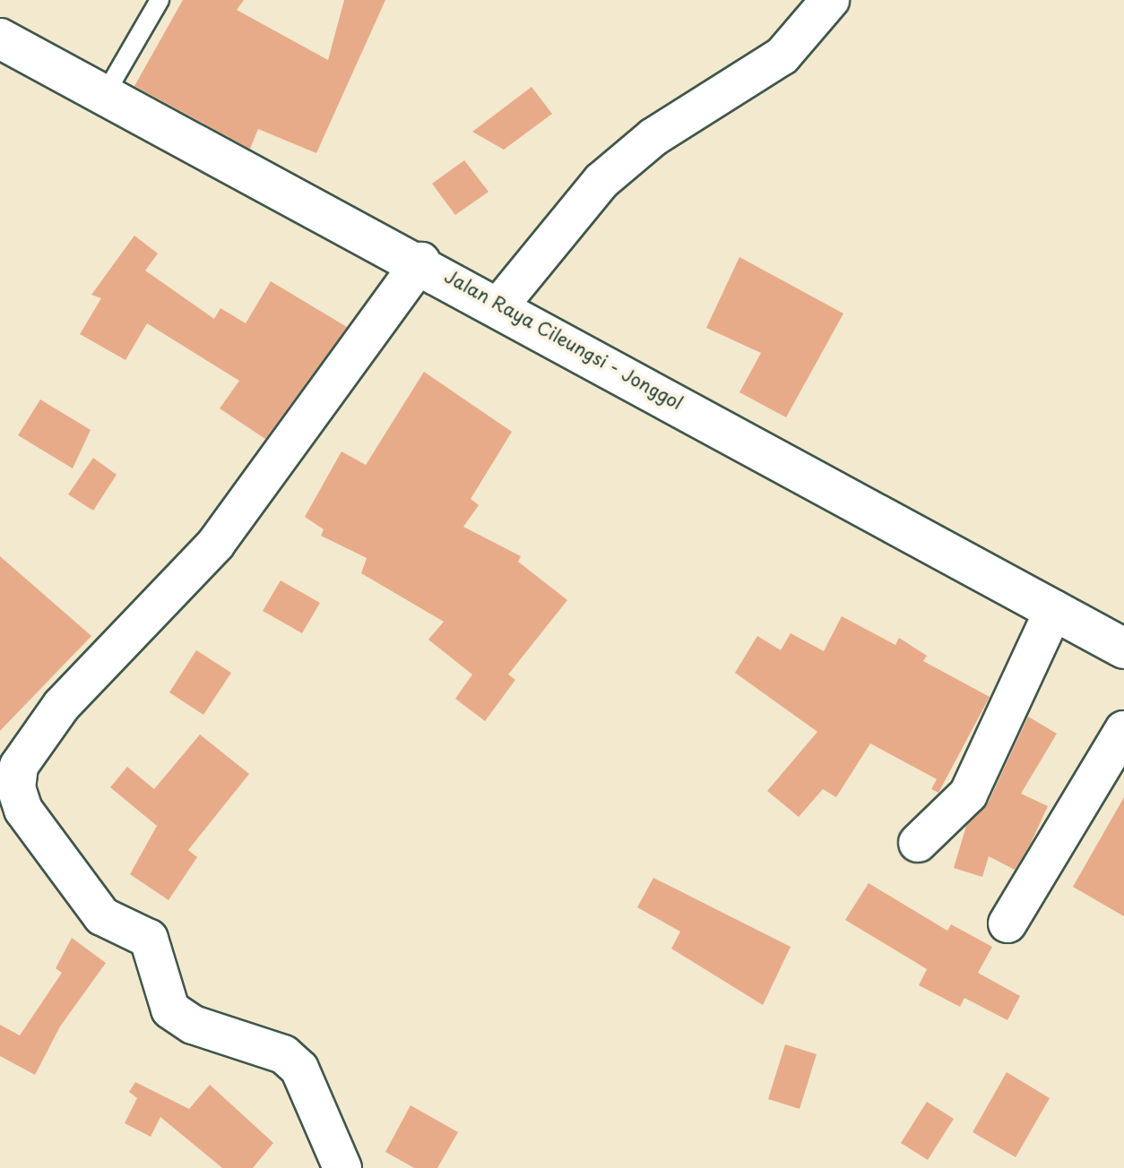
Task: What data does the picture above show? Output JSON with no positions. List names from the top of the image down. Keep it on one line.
{"streets":{"main road":["Jalan Raya Cileungsi - Jonggol"]}}
